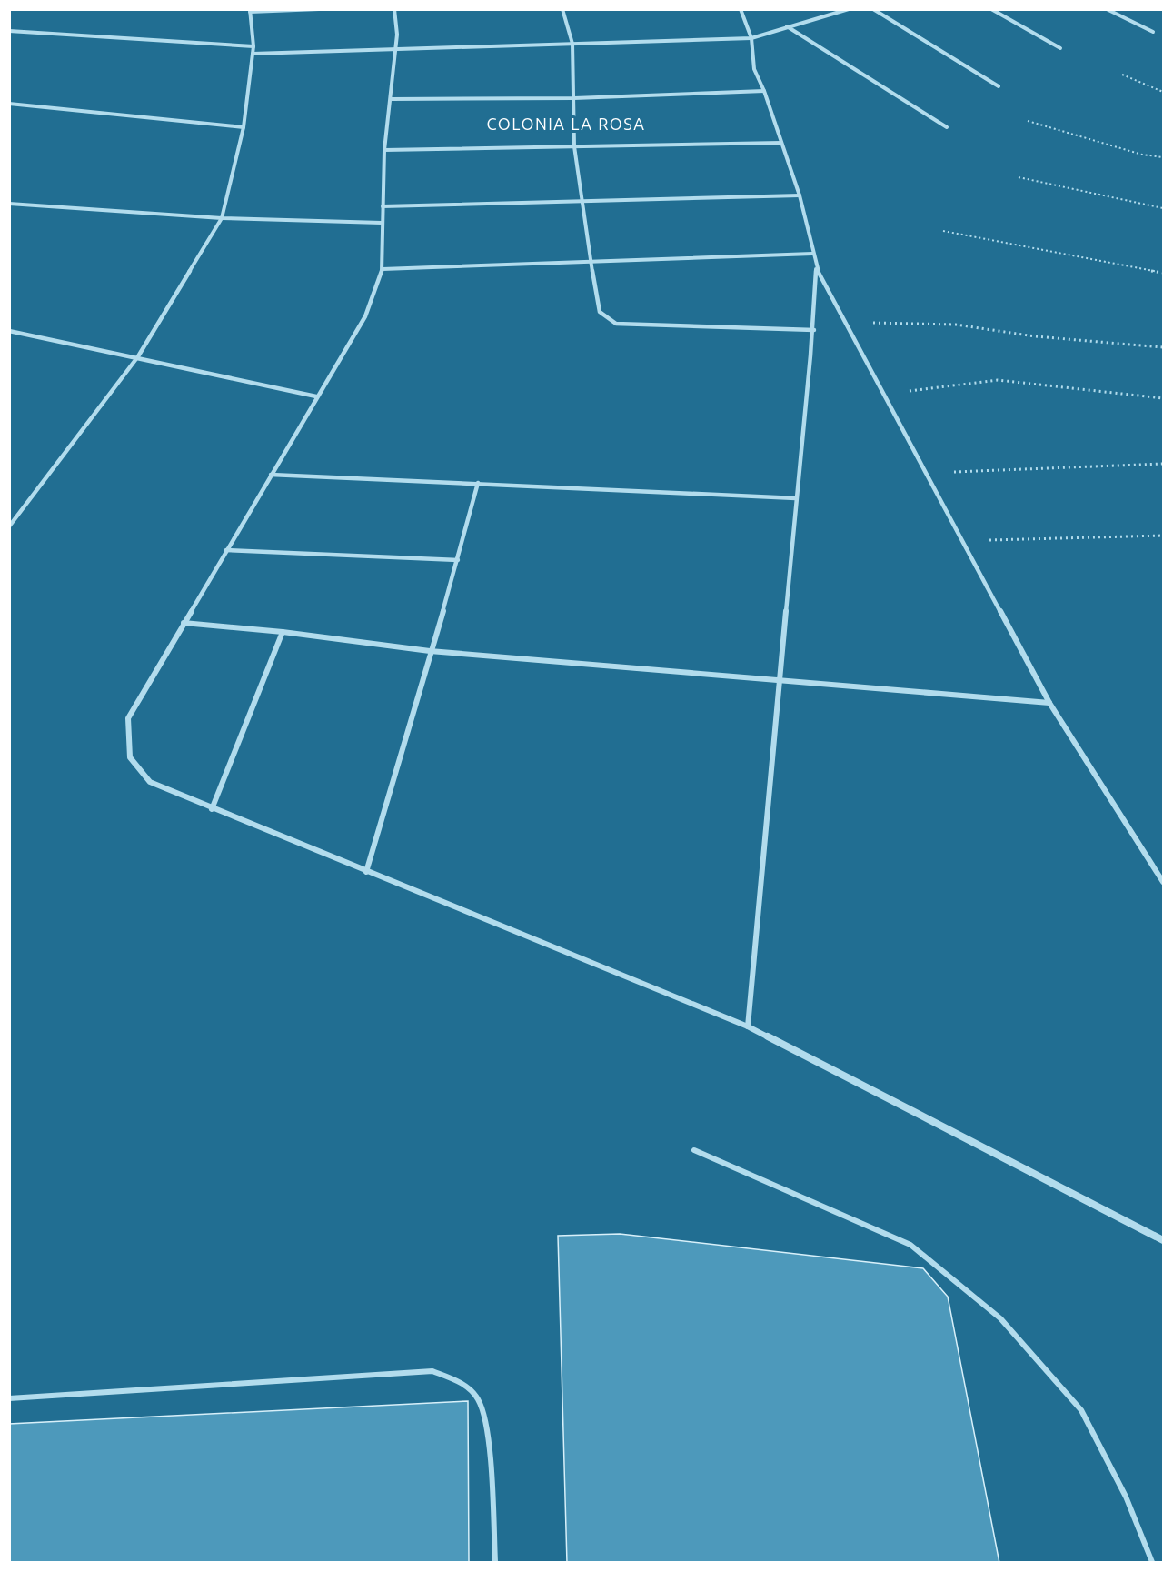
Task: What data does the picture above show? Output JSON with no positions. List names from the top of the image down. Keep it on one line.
{"districts":["COLONIA LA ROSA"]}
